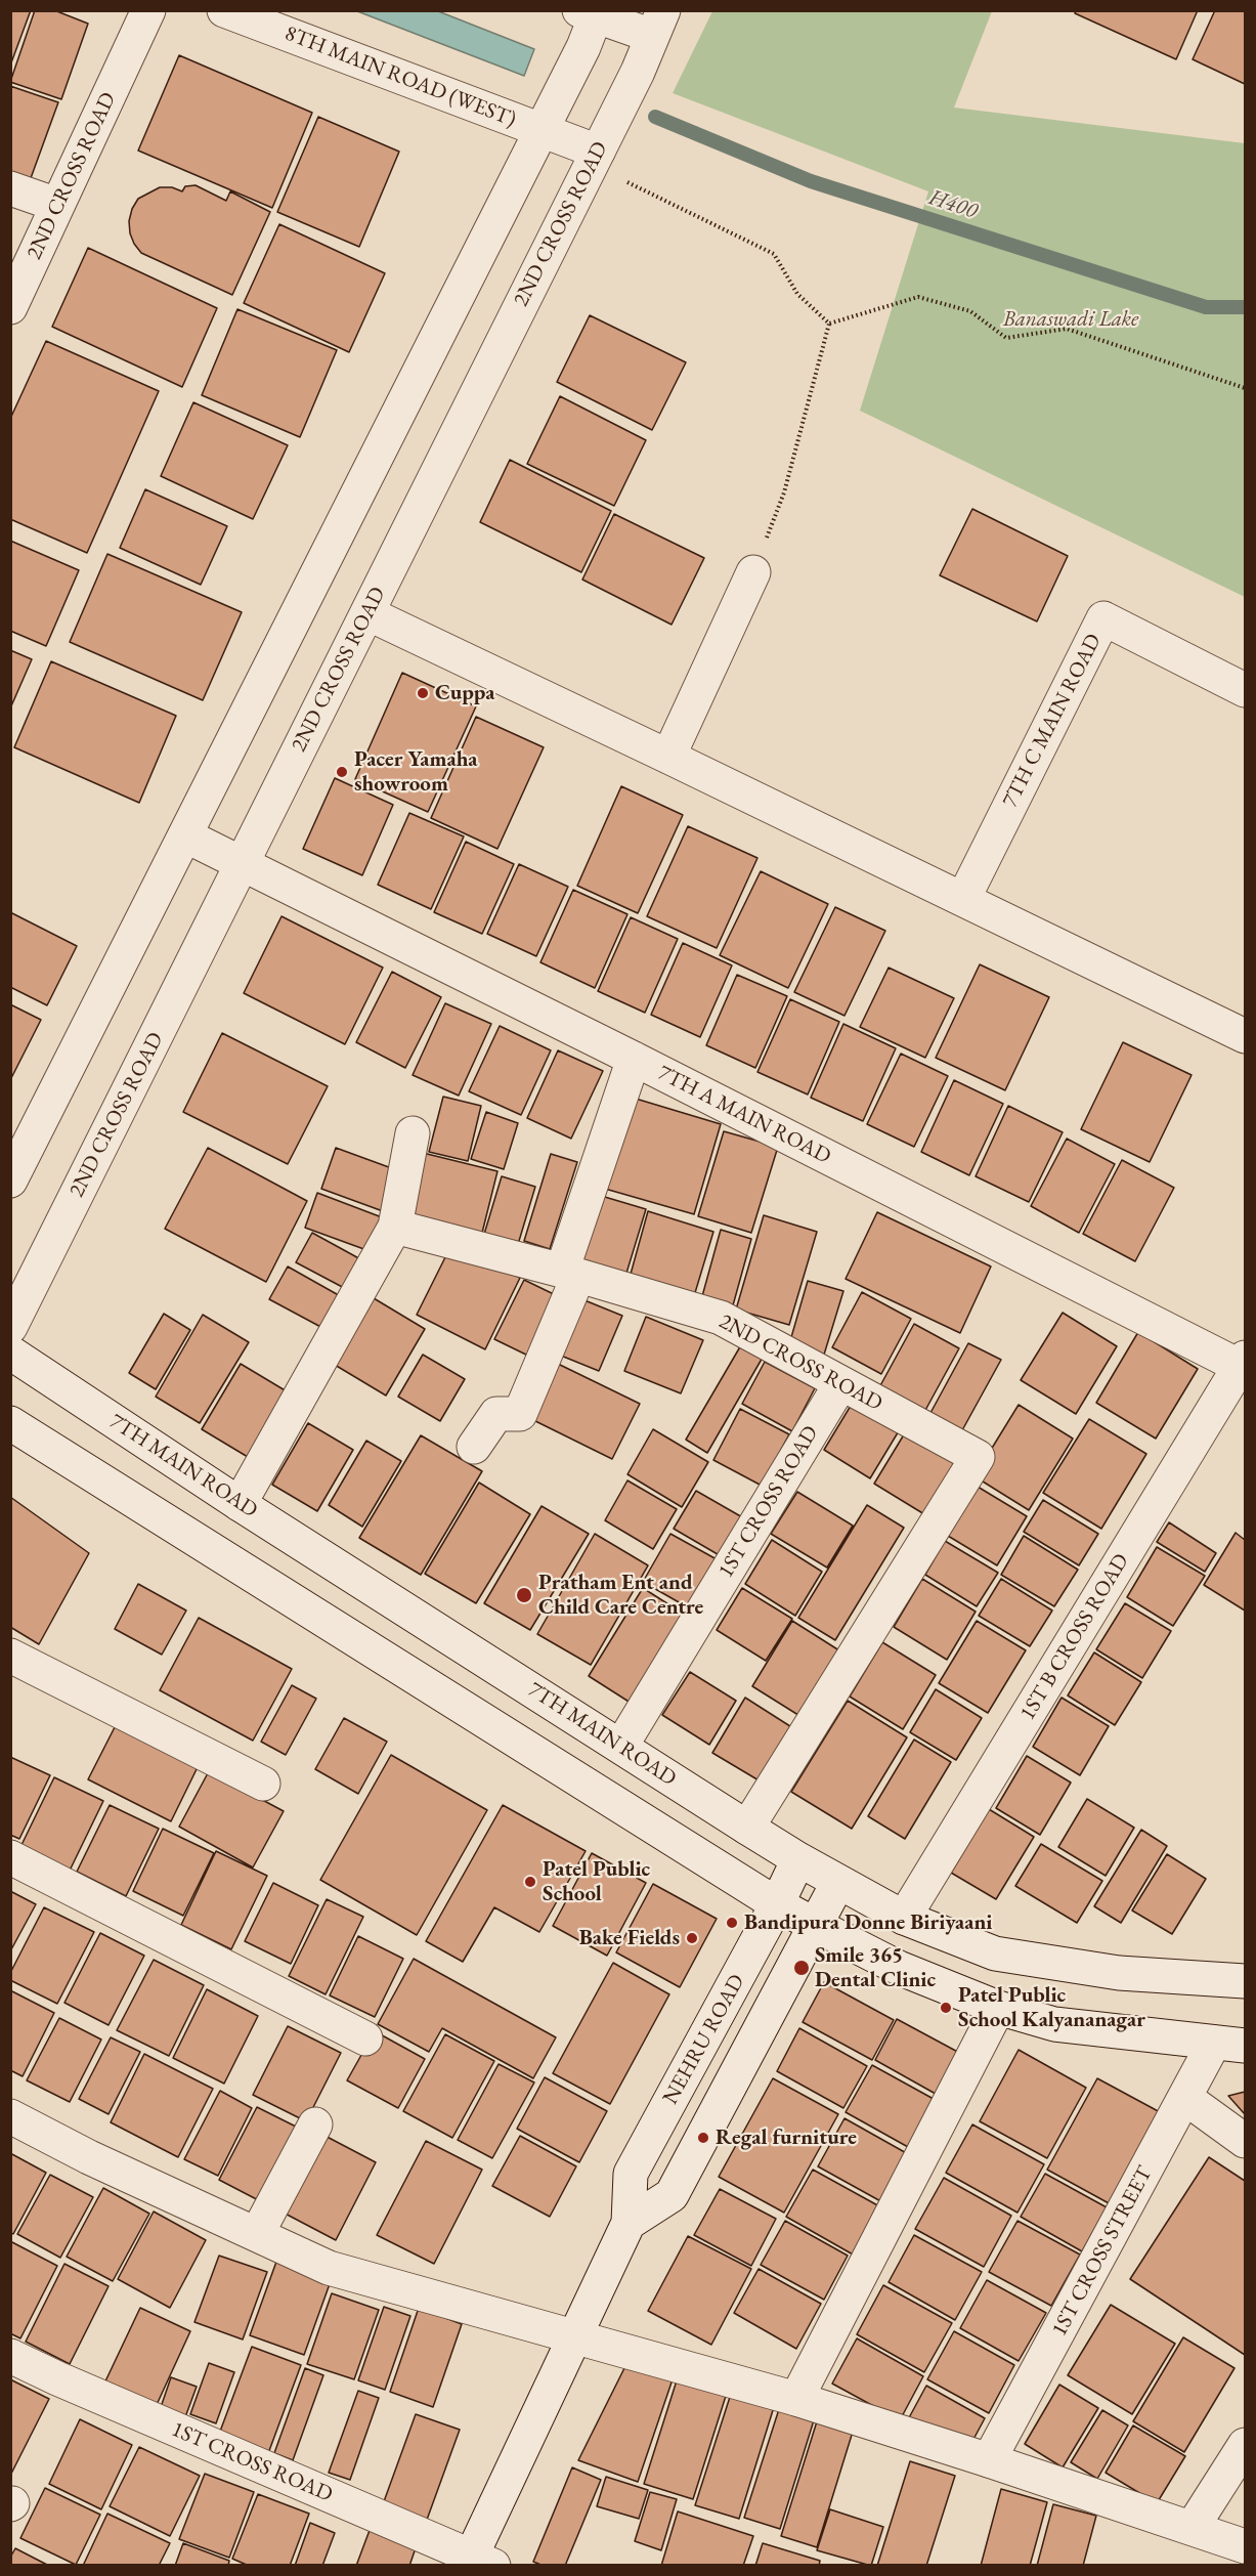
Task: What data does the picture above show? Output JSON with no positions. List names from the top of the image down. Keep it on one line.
{"streets":{"street":["8TH MAIN ROAD (WEST)","2ND CROSS ROAD","7TH C MAIN ROAD","7TH A MAIN ROAD","7TH MAIN ROAD","1ST CROSS ROAD","1ST B CROSS ROAD","NEHRU ROAD","1ST CROSS STREET"]},"crossings":[["8TH MAIN ROAD (WEST)","2ND CROSS ROAD"],["2ND CROSS ROAD","7TH A MAIN ROAD"],["2ND CROSS ROAD","7TH MAIN ROAD"],["2ND CROSS ROAD","1ST CROSS ROAD"],["7TH A MAIN ROAD","1ST B CROSS ROAD"],["7TH MAIN ROAD","1ST CROSS ROAD"],["7TH MAIN ROAD","1ST B CROSS ROAD"],["7TH MAIN ROAD","NEHRU ROAD"],["1ST CROSS ROAD","NEHRU ROAD"]],"water":["H400"],"parks":["Banaswadi Lake"],"places":["Cuppa","Pacer Yamaha showroom","Pratham Ent and Child Care Centre","Patel Public School","Bandipura Donne Biriyaani","Bake Fields","Smile 365 Dental Clinic","Patel Public School Kalyananagar","Regal furniture"]}
